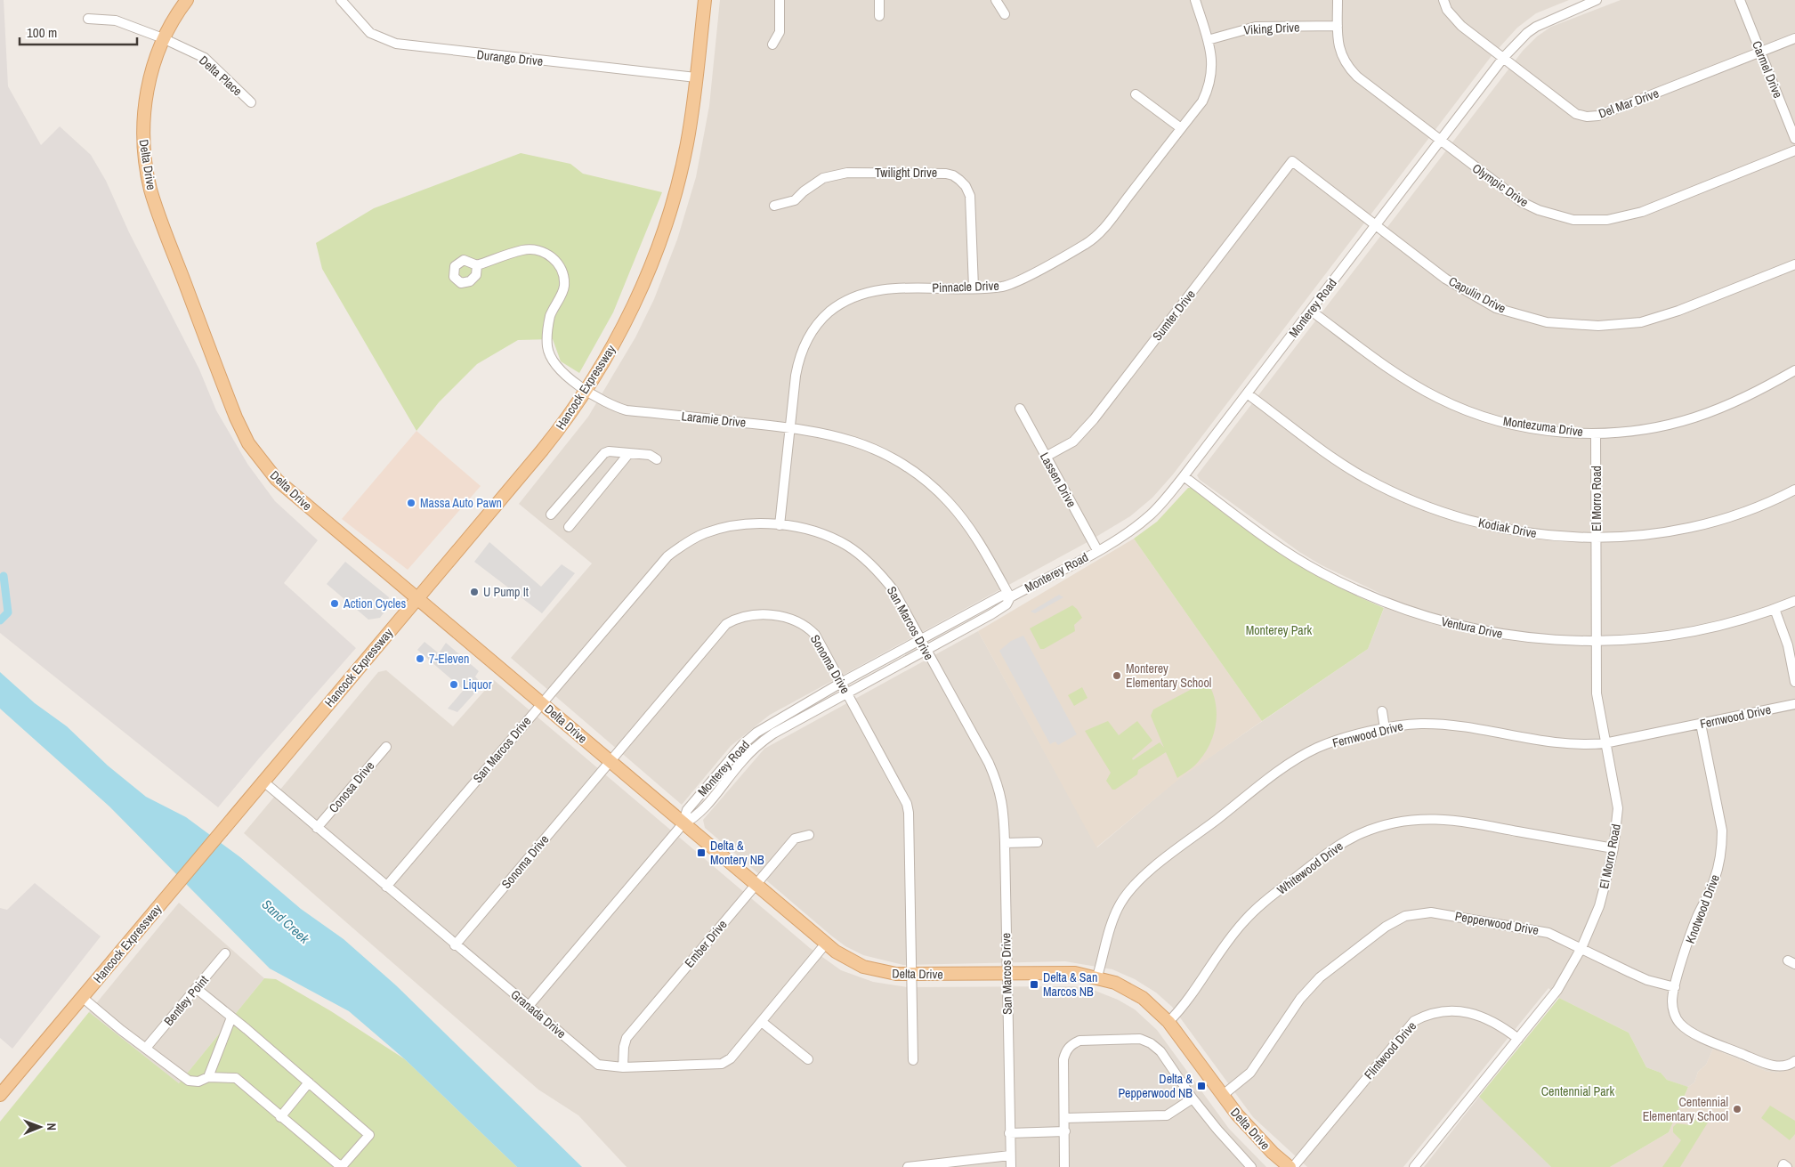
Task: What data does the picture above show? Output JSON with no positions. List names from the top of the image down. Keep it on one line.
{"streets":{"main road":["Delta Drive","Hancock Expressway"],"street":["Viking Drive","Durango Drive","Carmel Drive","Delta Place","Del Mar Drive","Twilight Drive","Olympic Drive","Pinnacle Drive","Capulin Drive","Monterey Road","Sumter Drive","Laramie Drive","Montezuma Drive","Lassen Drive","El Morro Road","Kodiak Drive","San Marcos Drive","Ventura Drive","Sonoma Drive","Fernwood Drive","Conosa Drive","Whitewood Drive","Knotwood Drive","Pepperwood Drive","Ember Drive","Bentley Point","Granada Drive","Flintwood Drive"]},"crossings":[["Viking Drive","Olympic Drive"],["Viking Drive","Pinnacle Drive"],["Durango Drive","Hancock Expressway"],["Carmel Drive","Del Mar Drive"],["Delta Place","Delta Drive"],["Del Mar Drive","Monterey Road"],["Delta Drive","Monterey Road"],["Delta Drive","Hancock Expressway"],["Delta Drive","San Marcos Drive"],["Delta Drive","Sonoma Drive"],["Delta Drive","Fernwood Drive"],["Delta Drive","Whitewood Drive"],["Delta Drive","Pepperwood Drive"],["Delta Drive","Ember Drive"],["Delta Drive","Granada Drive"],["Delta Drive","Flintwood Drive"],["Twilight Drive","Pinnacle Drive"],["Olympic Drive","Monterey Road"],["Pinnacle Drive","Laramie Drive"],["Pinnacle Drive","San Marcos Drive"],["Capulin Drive","Monterey Road"],["Capulin Drive","Sumter Drive"],["Monterey Road","Laramie Drive"],["Monterey Road","Montezuma Drive"],["Monterey Road","Lassen Drive"],["Monterey Road","Kodiak Drive"],["Monterey Road","San Marcos Drive"],["Monterey Road","Ventura Drive"],["Monterey Road","Sonoma Drive"],["Monterey Road","Granada Drive"],["Sumter Drive","Lassen Drive"],["Hancock Expressway","Laramie Drive"],["Hancock Expressway","Granada Drive"],["Montezuma Drive","El Morro Road"],["El Morro Road","Kodiak Drive"],["El Morro Road","Ventura Drive"],["El Morro Road","Fernwood Drive"],["El Morro Road","Whitewood Drive"],["El Morro Road","Pepperwood Drive"],["El Morro Road","Flintwood Drive"],["San Marcos Drive","Granada Drive"],["Sonoma Drive","Granada Drive"],["Fernwood Drive","Knotwood Drive"],["Conosa Drive","Granada Drive"],["Knotwood Drive","Pepperwood Drive"],["Ember Drive","Granada Drive"]],"water":["Sand Creek"],"parks":["Monterey Park","Centennial Park"],"places":{"other":["Massa Auto Pawn","U Pump It","Action Cycles","7-Eleven","Monterey Elementary School","Liquor","Centennial Elementary School"],"transit":["Delta & Montery NB","Delta & San Marcos NB","Delta & Pepperwood NB"]},"scale_bar":"100 m","north":"right"}
